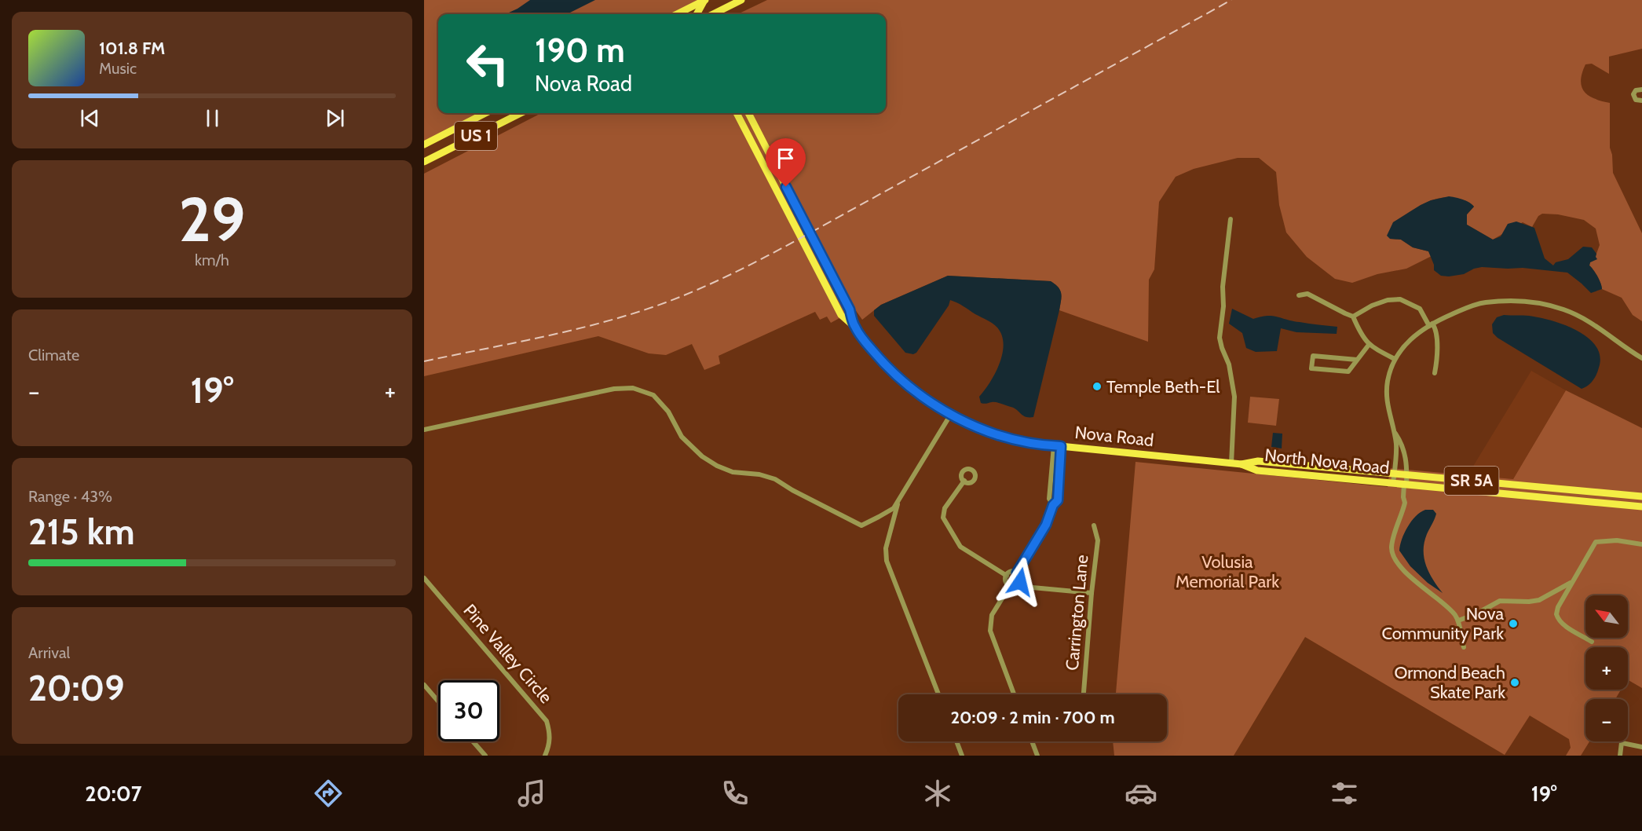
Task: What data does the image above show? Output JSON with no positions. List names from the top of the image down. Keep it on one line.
{"streets":{"main road":["US 1","Nova Road","North Nova Road","SR 5A"],"street":["Carrington Lane","Pine Valley Circle"]},"crossings":[["Nova Road","North Nova Road"]],"parks":["Volusia Memorial Park"],"places":["Temple Beth-El","Nova Community Park","Ormond Beach Skate Park"],"north":"top left","page":{"turn":["190 m","Nova Road"],"song":["101.8 FM","Music"],"tile":[["29","km/h"],"Climate",["Range · 43%","215 km"],["Arrival","20:09"]],"heat":["−","19°","+"],"map_buttons":["+","−"],"limit":"30","trip":"20:09 · 2 min · 700 m","tabs":["20:07","19°"]}}
